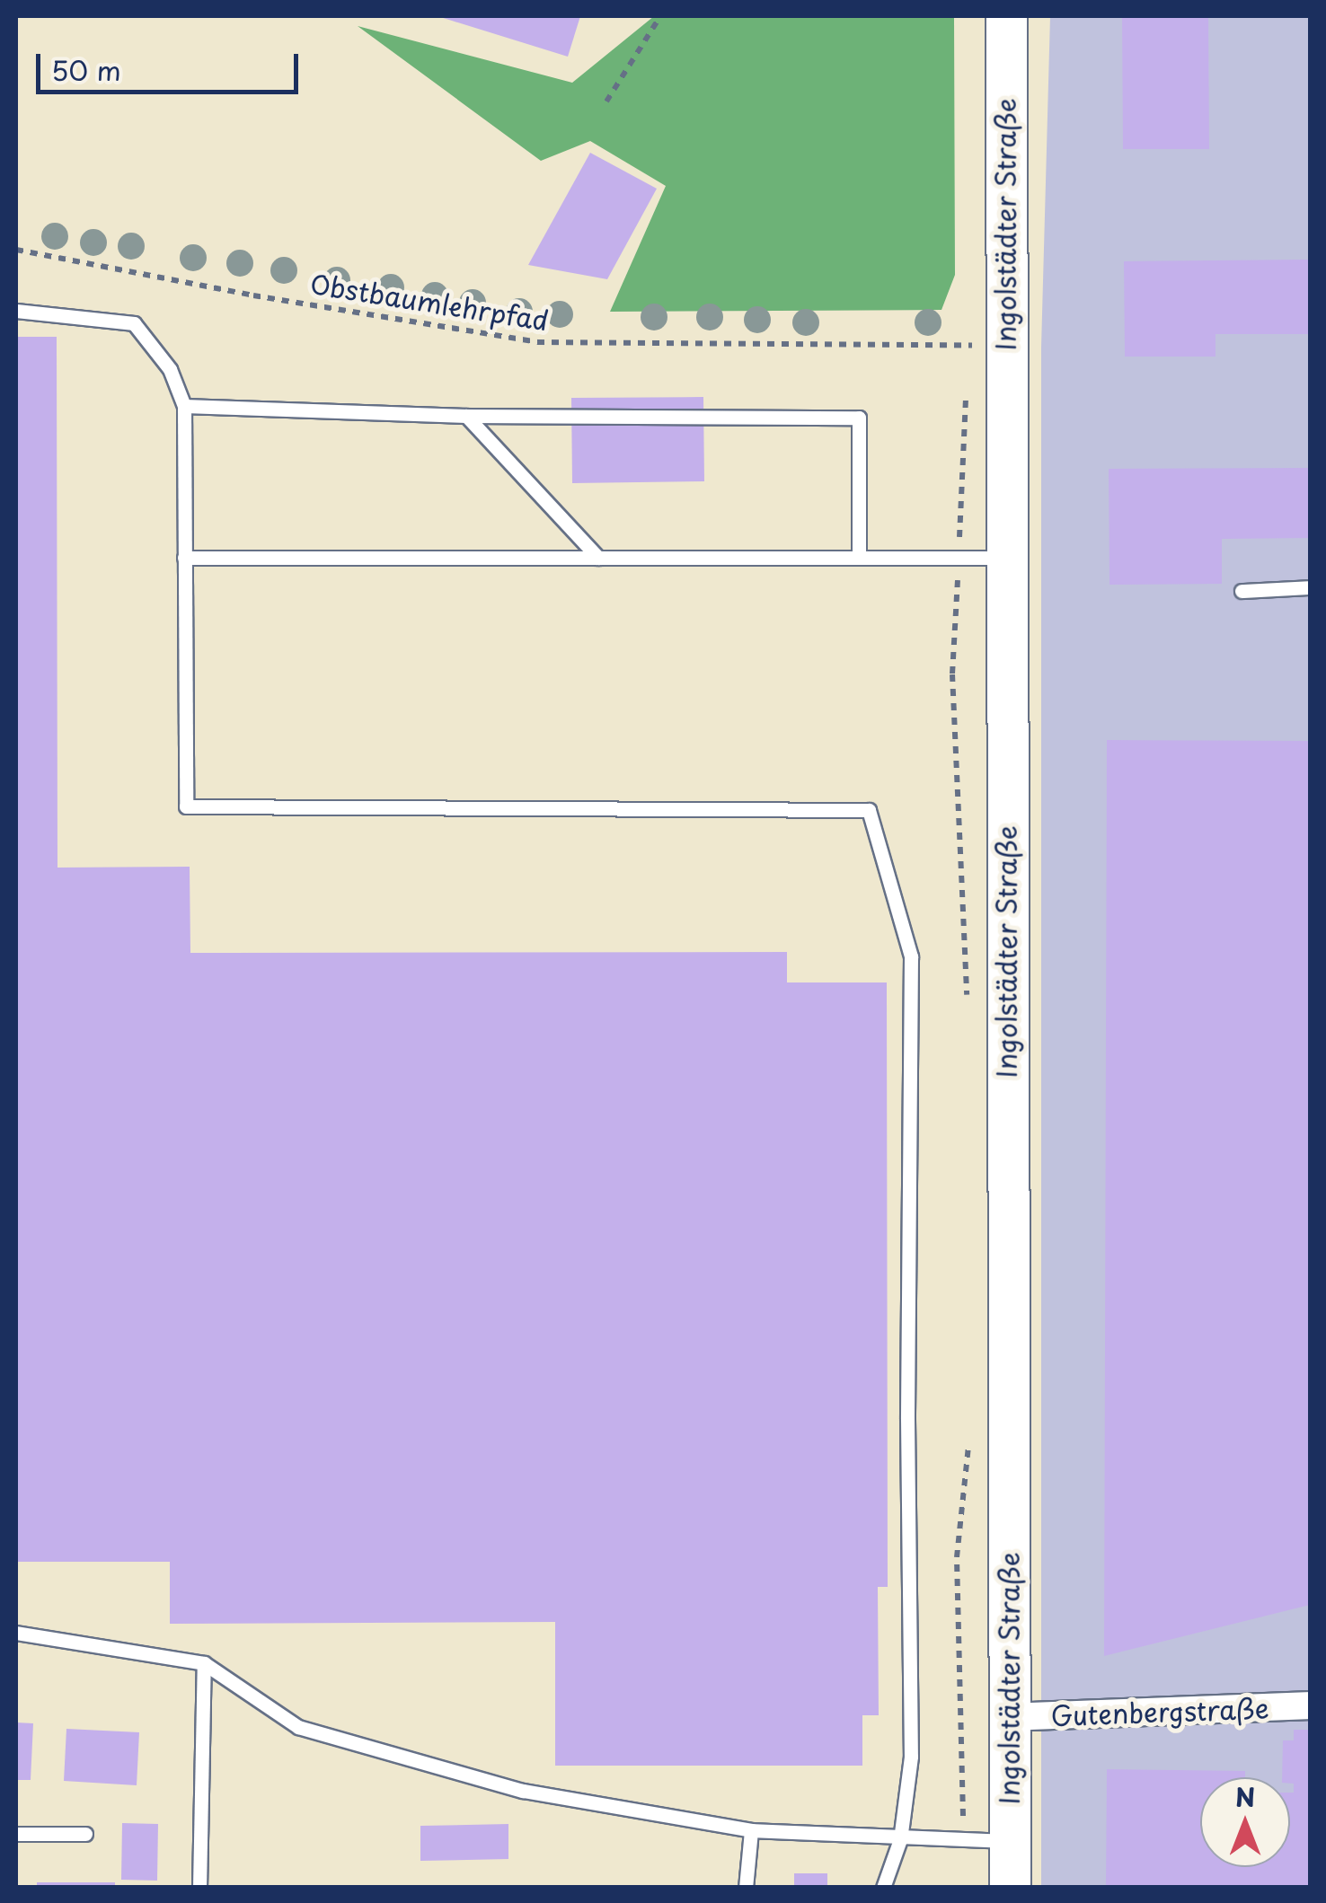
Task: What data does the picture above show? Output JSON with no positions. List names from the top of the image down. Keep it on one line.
{"streets":{"street":["Ingolstädter Straße","Gutenbergstraße"],"path":["Obstbaumlehrpfad"]},"crossings":[["Ingolstädter Straße","Obstbaumlehrpfad"],["Ingolstädter Straße","Gutenbergstraße"]],"scale_bar":"50 m","north":"top"}
